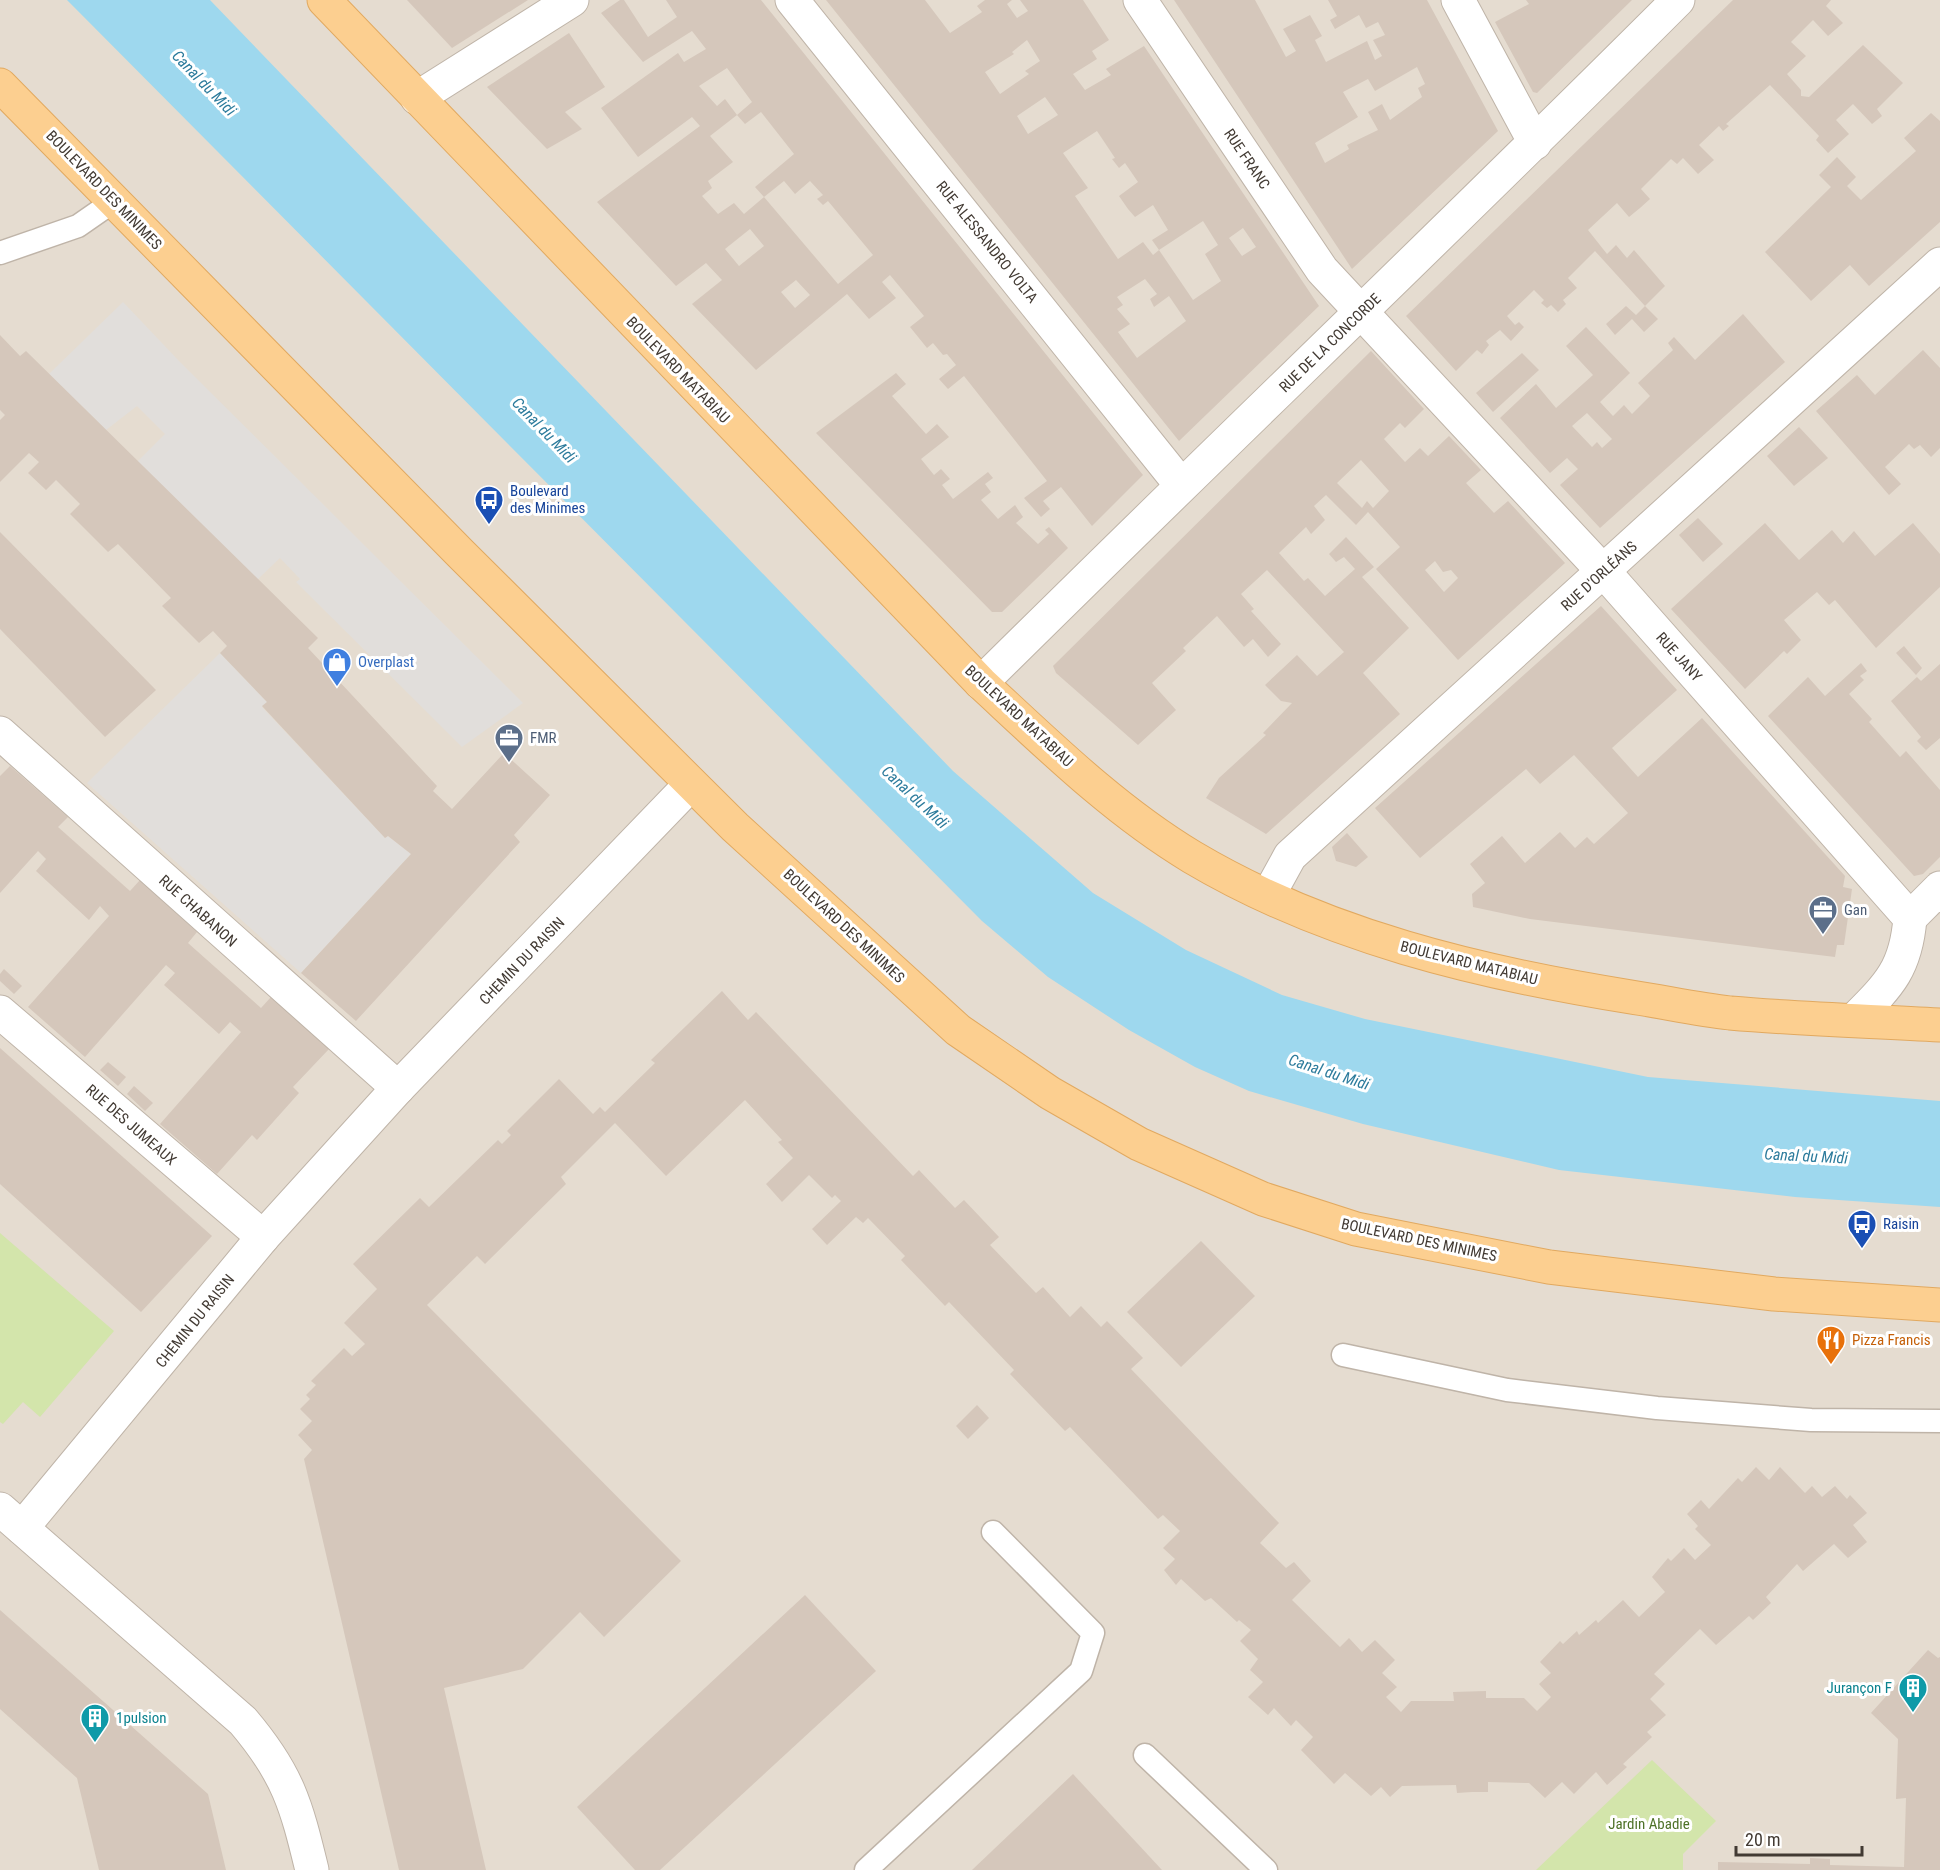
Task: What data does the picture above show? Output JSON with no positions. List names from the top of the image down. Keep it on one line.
{"streets":{"main road":["BOULEVARD DES MINIMES","BOULEVARD MATABIAU"],"street":["RUE FRANC","RUE ALESSANDRO VOLTA","RUE DE LA CONCORDE","RUE D'ORLÉANS","RUE JANY","RUE CHABANON","CHEMIN DU RAISIN","RUE DES JUMEAUX"]},"crossings":[["RUE FRANC","RUE DE LA CONCORDE"],["RUE FRANC","RUE JANY"],["BOULEVARD DES MINIMES","CHEMIN DU RAISIN"],["RUE ALESSANDRO VOLTA","RUE DE LA CONCORDE"],["RUE DE LA CONCORDE","BOULEVARD MATABIAU"],["RUE DE LA CONCORDE","RUE JANY"],["BOULEVARD MATABIAU","RUE D'ORLÉANS"],["RUE D'ORLÉANS","RUE JANY"],["RUE CHABANON","CHEMIN DU RAISIN"],["CHEMIN DU RAISIN","RUE DES JUMEAUX"]],"water":["Canal du Midi"],"parks":["Jardin Abadie"],"places":{"bus stop":["Boulevard des Minimes","Raisin"],"shop":["Overplast"],"office":["FMR","Gan"],"restaurant":["Pizza Francis"],"building":["Jurançon F","1pulsion"]},"scale_bar":"20 m"}
